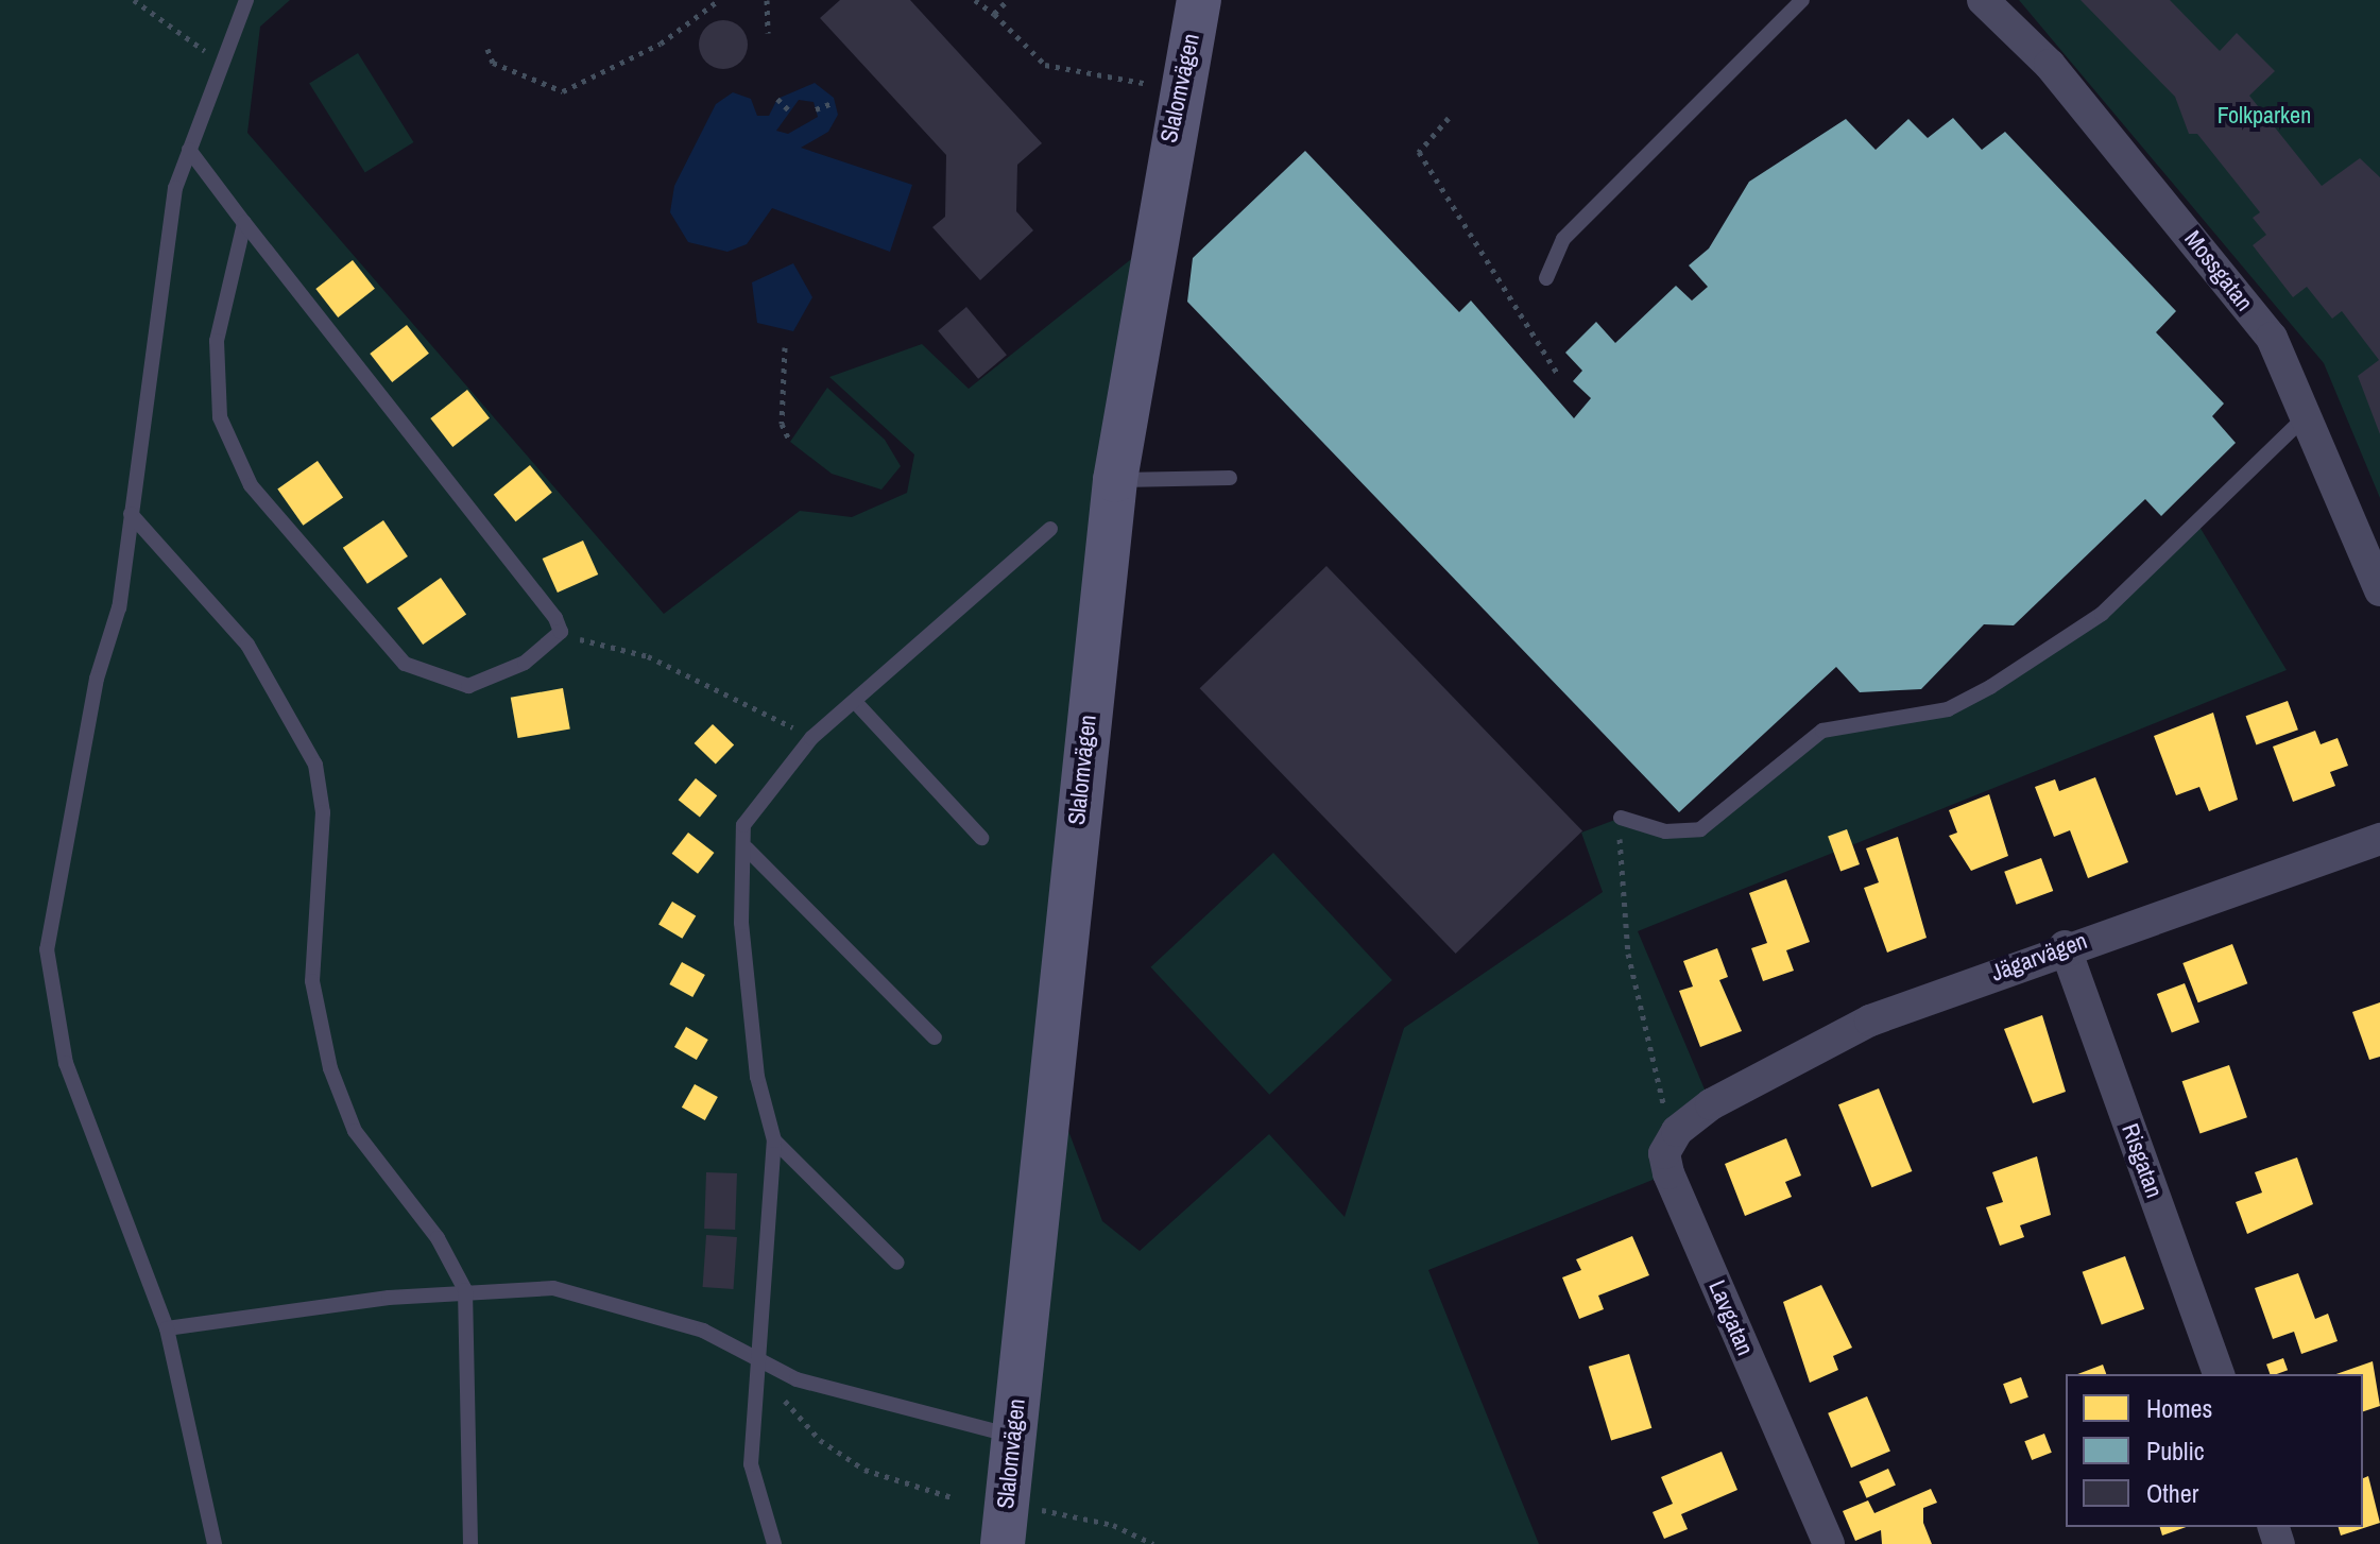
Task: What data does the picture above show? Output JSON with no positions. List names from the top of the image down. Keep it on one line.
{"streets":{"street":["Slalomvägen","Mossgatan","Jägarvägen","Risgatan","Lavgatan"]},"crossings":[["Jägarvägen","Risgatan"],["Jägarvägen","Lavgatan"]],"parks":["Folkparken"],"legend":["Homes","Public","Other"]}
